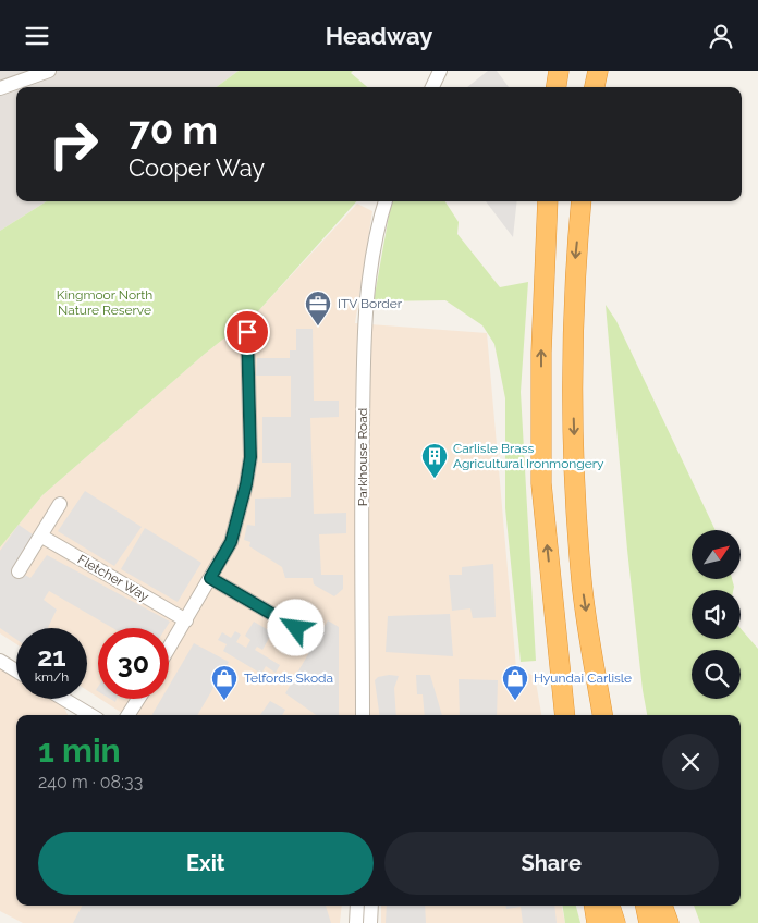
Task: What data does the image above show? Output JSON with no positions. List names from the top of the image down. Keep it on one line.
{"streets":{"street":["Parkhouse Road","Fletcher Way"]},"parks":["Kingmoor North Nature Reserve"],"places":{"office":["ITV Border"],"building":["Carlisle Brass Agricultural Ironmongery"],"shop":["Telfords Skoda","Hyundai Carlisle"]},"north":"top right","page":{"header":"Headway","turn":["70 m","Cooper Way"],"speed":"21 km/h","limit":"30","heading":["1 min","240 m · 08:33"],"buttons":["Exit","Share"]}}
